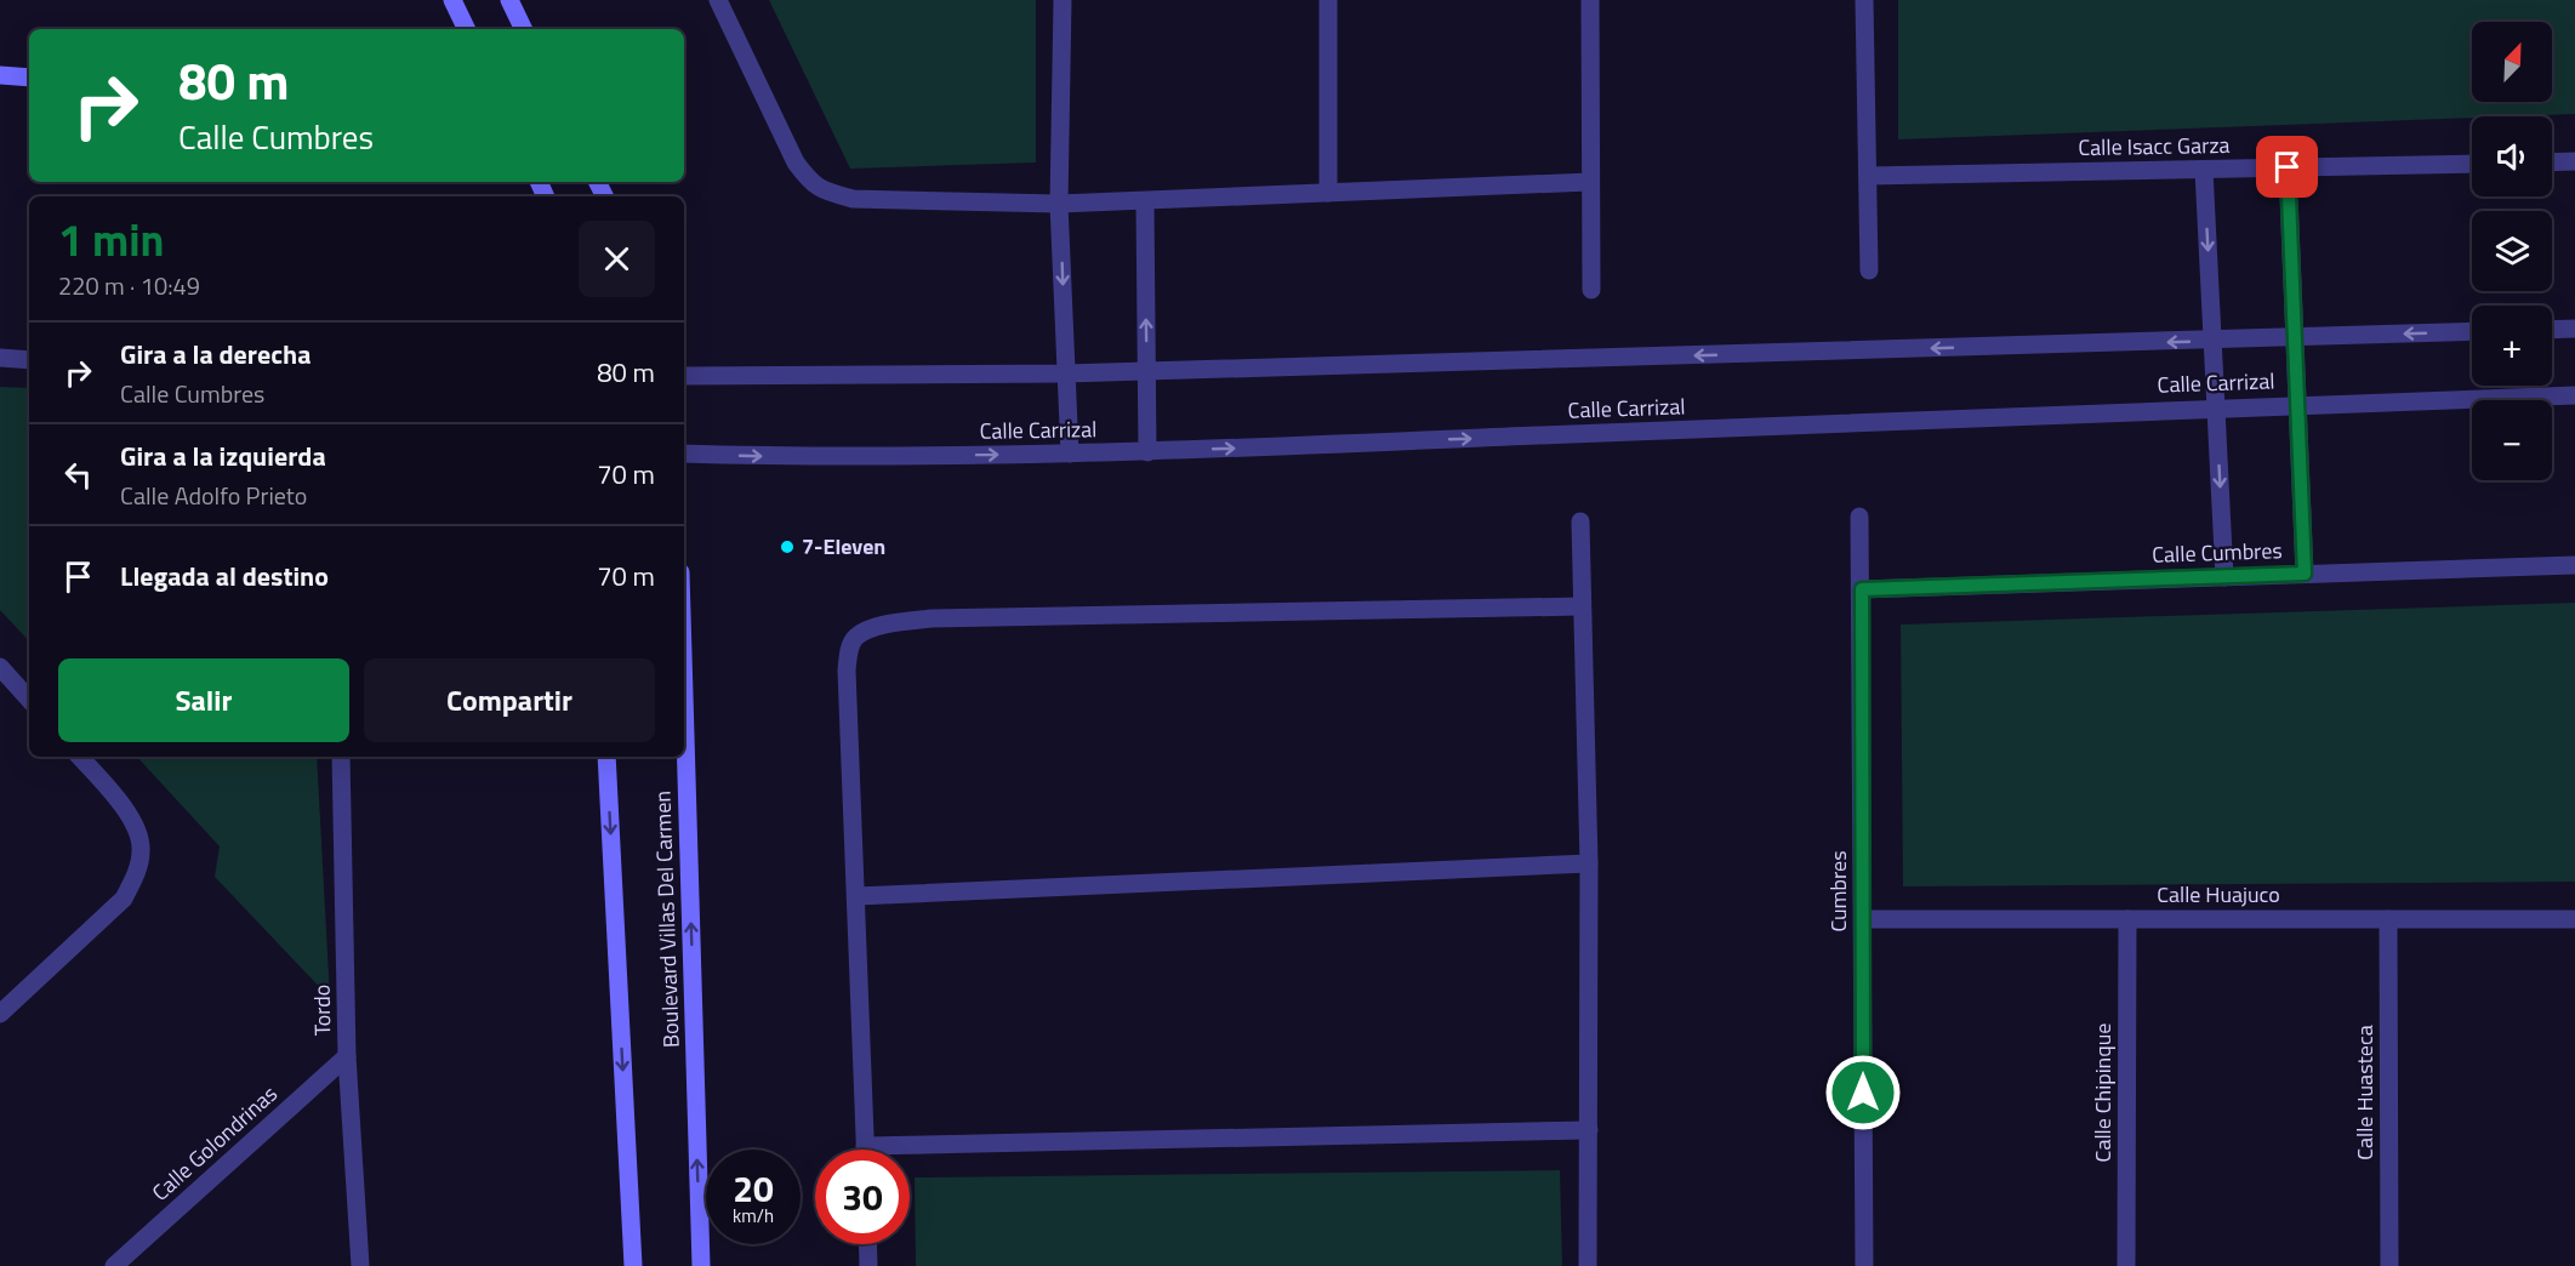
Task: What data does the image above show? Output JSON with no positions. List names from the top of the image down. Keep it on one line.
{"streets":{"street":["Calle Isacc Garza","Calle Carrizal","Calle Cumbres","Cumbres","Calle Huajuco","Boulevard Villas Del Carmen","Tordo","Calle Chipinque","Calle Huasteca","Calle Golondrinas"]},"crossings":[["Calle Cumbres","Cumbres"],["Cumbres","Calle Huajuco"],["Calle Huajuco","Calle Chipinque"],["Calle Huajuco","Calle Huasteca"],["Tordo","Calle Golondrinas"]],"places":["7-Eleven"],"north":"top right","page":{"map_buttons":["+","−"],"turn":["80 m","Calle Cumbres"],"heading":["1 min","220 m · 10:49"],"list":[{"name":"Gira a la derecha","note":"Calle Cumbres","value":"80 m"},{"name":"Gira a la izquierda","note":"Calle Adolfo Prieto","value":"70 m"},{"name":"Llegada al destino","value":"70 m"}],"buttons":["Salir","Compartir"],"speed":"20 km/h","limit":"30"}}
